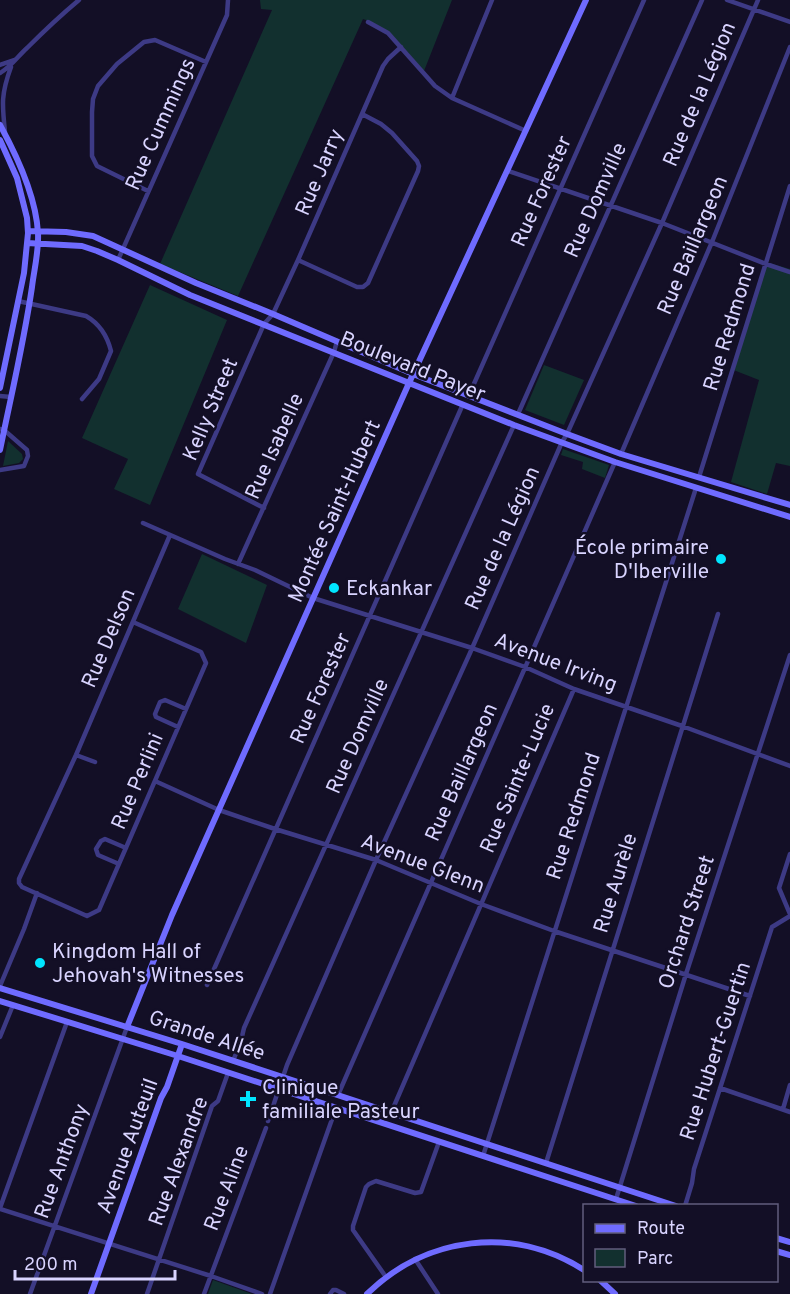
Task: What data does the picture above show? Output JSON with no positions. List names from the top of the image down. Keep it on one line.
{"streets":{"street":["Rue de la Légion","Rue Cummings","Rue Jarry","Rue Forester","Rue Domville","Rue Baillargeon","Rue Redmond","Boulevard Payer","Kelly Street","Rue Isabelle","Montée Saint-Hubert","Rue Delson","Avenue Irving","Rue Sainte-Lucie","Rue Perlini","Avenue Glenn","Rue Aurèle","Orchard Street","Grande Allée","Rue Hubert-Guertin","Avenue Auteuil","Rue Anthony","Rue Alexandre","Rue Aline"]},"crossings":[["Rue de la Légion","Boulevard Payer"],["Rue de la Légion","Avenue Irving"],["Rue de la Légion","Avenue Glenn"],["Rue de la Légion","Grande Allée"],["Rue Cummings","Boulevard Payer"],["Rue Jarry","Boulevard Payer"],["Rue Jarry","Kelly Street"],["Rue Forester","Boulevard Payer"],["Rue Forester","Avenue Irving"],["Rue Forester","Avenue Glenn"],["Rue Domville","Boulevard Payer"],["Rue Domville","Avenue Irving"],["Rue Domville","Avenue Glenn"],["Rue Domville","Grande Allée"],["Rue Baillargeon","Boulevard Payer"],["Rue Baillargeon","Avenue Irving"],["Rue Baillargeon","Avenue Glenn"],["Rue Baillargeon","Grande Allée"],["Rue Redmond","Boulevard Payer"],["Rue Redmond","Avenue Irving"],["Rue Redmond","Avenue Glenn"],["Rue Redmond","Grande Allée"],["Boulevard Payer","Kelly Street"],["Boulevard Payer","Rue Isabelle"],["Boulevard Payer","Montée Saint-Hubert"],["Kelly Street","Rue Isabelle"],["Rue Isabelle","Avenue Irving"],["Montée Saint-Hubert","Avenue Irving"],["Montée Saint-Hubert","Avenue Glenn"],["Montée Saint-Hubert","Grande Allée"],["Montée Saint-Hubert","Rue Anthony"],["Rue Delson","Avenue Irving"],["Rue Delson","Rue Perlini"],["Avenue Irving","Rue Sainte-Lucie"],["Avenue Irving","Rue Aurèle"],["Avenue Irving","Orchard Street"],["Rue Sainte-Lucie","Avenue Glenn"],["Rue Sainte-Lucie","Grande Allée"],["Rue Perlini","Avenue Glenn"],["Avenue Glenn","Rue Aurèle"],["Avenue Glenn","Orchard Street"],["Avenue Glenn","Rue Hubert-Guertin"],["Rue Aurèle","Grande Allée"],["Orchard Street","Grande Allée"],["Grande Allée","Avenue Auteuil"],["Grande Allée","Rue Anthony"],["Grande Allée","Rue Alexandre"]],"places":{"other":["École primaire D'Iberville","Eckankar","Kingdom Hall of Jehovah's Witnesses"],"health":["Clinique familiale Pasteur"]},"legend":["Route","Parc"],"scale_bar":"200 m"}
